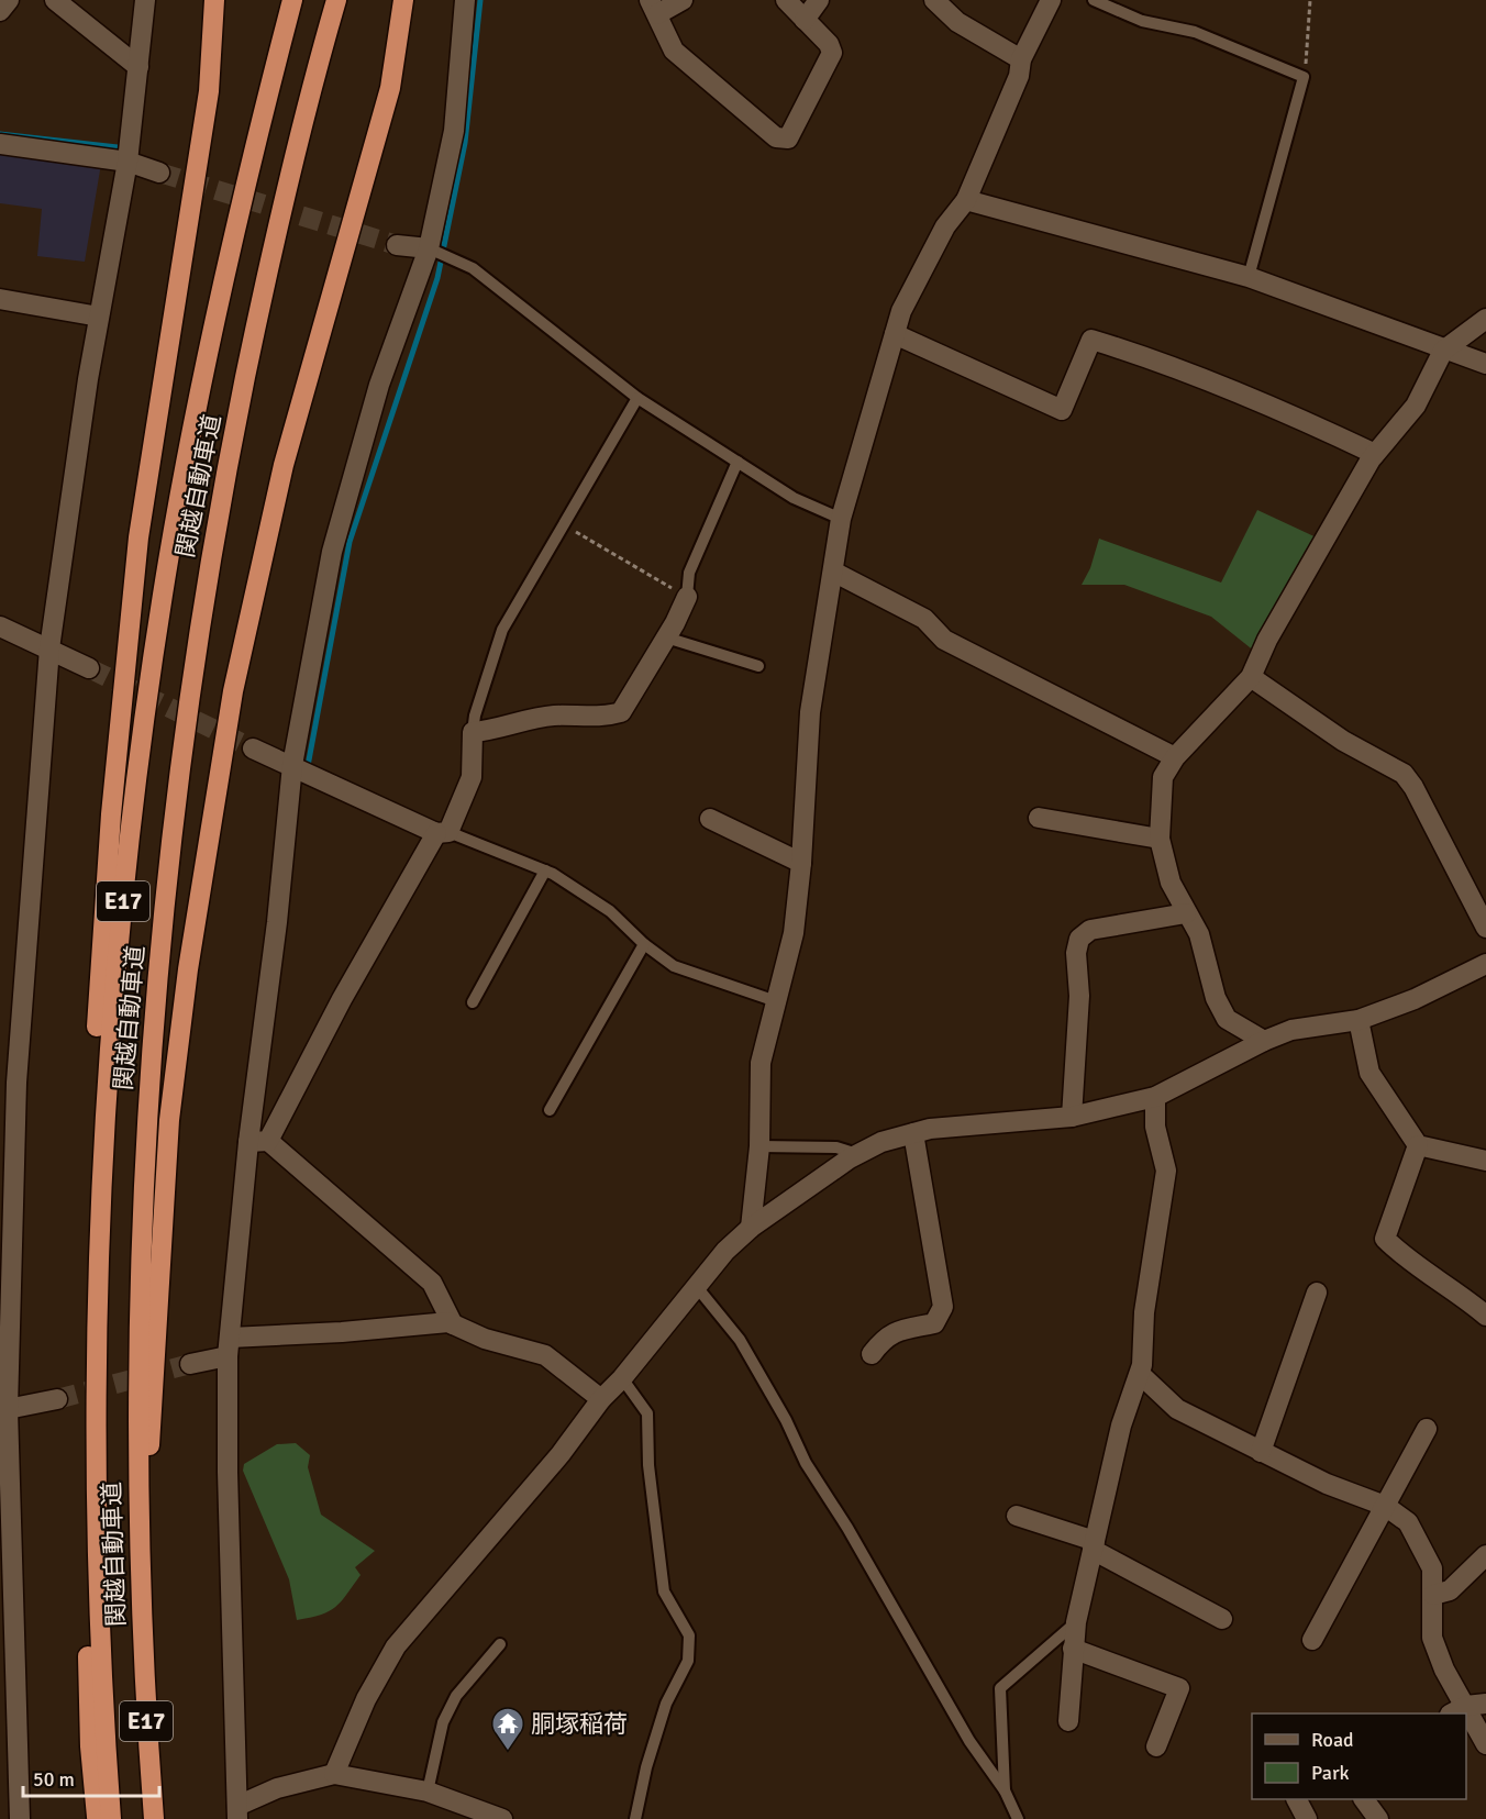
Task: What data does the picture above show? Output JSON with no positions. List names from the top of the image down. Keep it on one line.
{"streets":{"highway":["関越自動車道","E17"]},"places":{"temple":["胴塚稲荷"]},"legend":["Road","Park"],"scale_bar":"50 m"}
